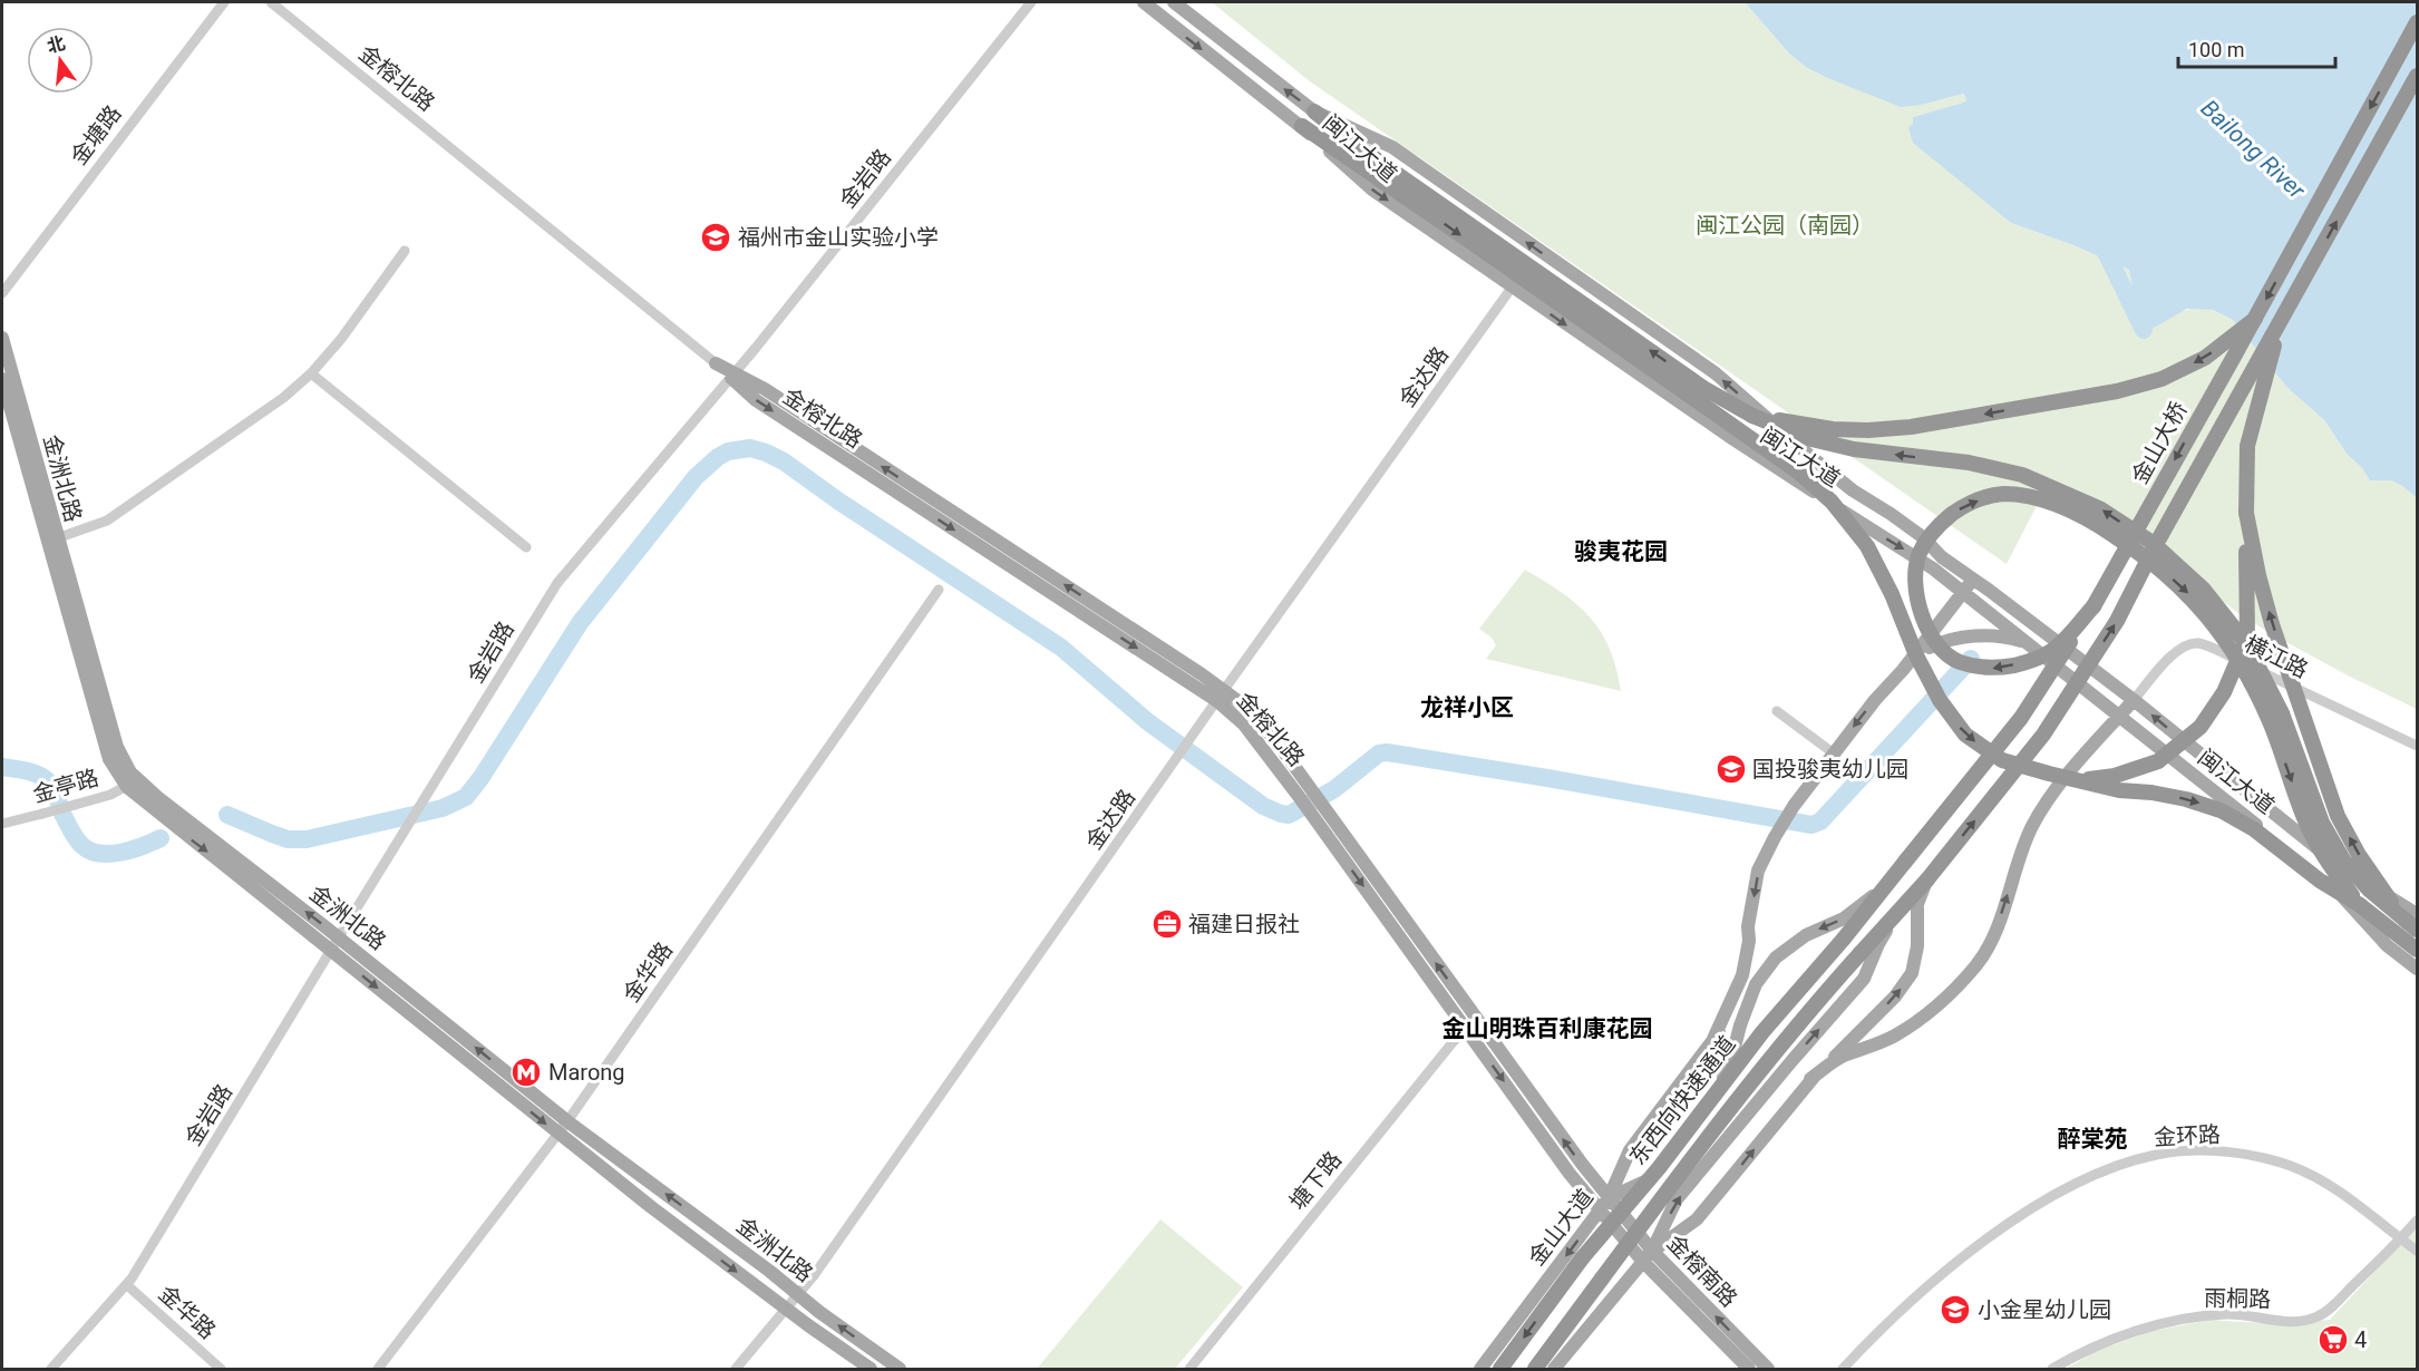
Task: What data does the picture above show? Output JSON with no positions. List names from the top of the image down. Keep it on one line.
{"streets":{"highway":["金山大桥","东西向快速通道"],"main road":["金榕北路","闽江大道","金洲北路","金山大道","金榕南路"],"street":["金塘路","金岩路","金达路","横江路","金亭路","金华路","金环路","塘下路","雨桐路"]},"crossings":[["金榕北路","金岩路"],["金榕北路","金达路"],["金榕北路","塘下路"],["金榕北路","金山大道"],["金榕北路","金榕南路"],["闽江大道","金达路"],["闽江大道","横江路"],["金岩路","金洲北路"],["金岩路","金华路"],["金达路","金洲北路"],["金山大桥","东西向快速通道"],["金洲北路","金亭路"],["金洲北路","金华路"],["东西向快速通道","金山大道"],["金环路","雨桐路"],["金山大道","金榕南路"]],"districts":["骏夷花园","龙祥小区","金山明珠百利康花园","醉棠苑"],"water":["Bailong River"],"parks":["闽江公园（南园）"],"places":{"school or university":["福州市金山实验小学","国投骏夷幼儿园","小金星幼儿园"],"office":["福建日报社"],"metro station":["Marong"],"supermarket":["4"]},"scale_bar":"100 m","north":"top"}
